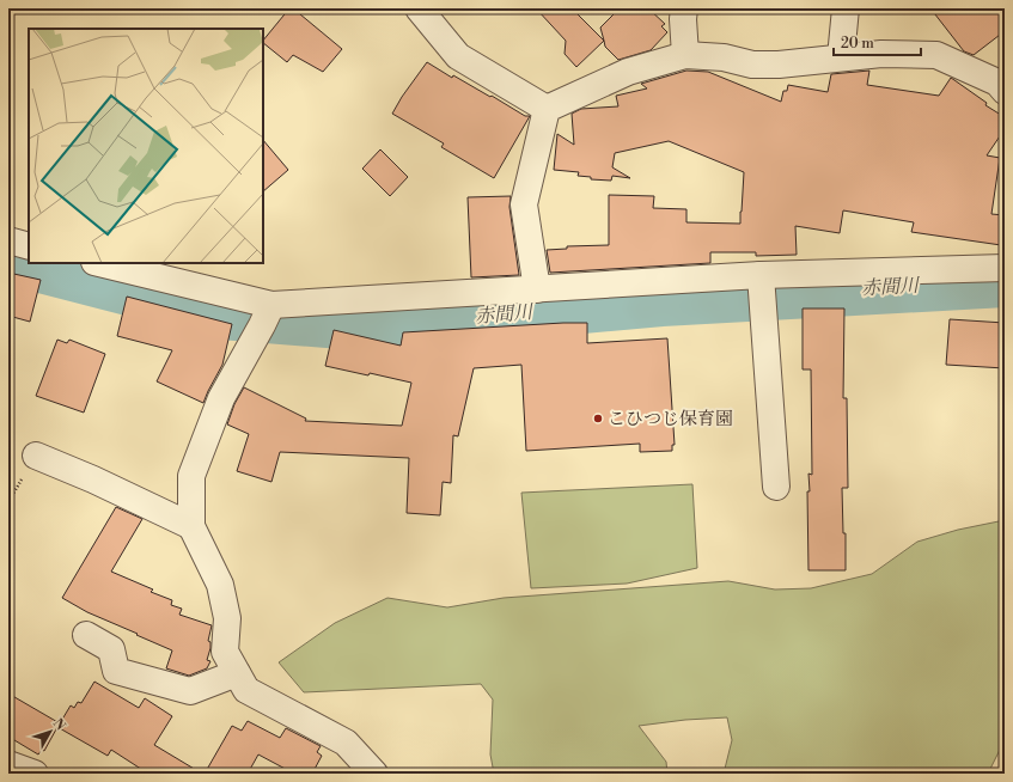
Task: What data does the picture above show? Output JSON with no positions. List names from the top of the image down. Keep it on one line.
{"water":["赤間川"],"places":["こひつじ保育園"],"scale_bar":"20 m","north":"top right"}
